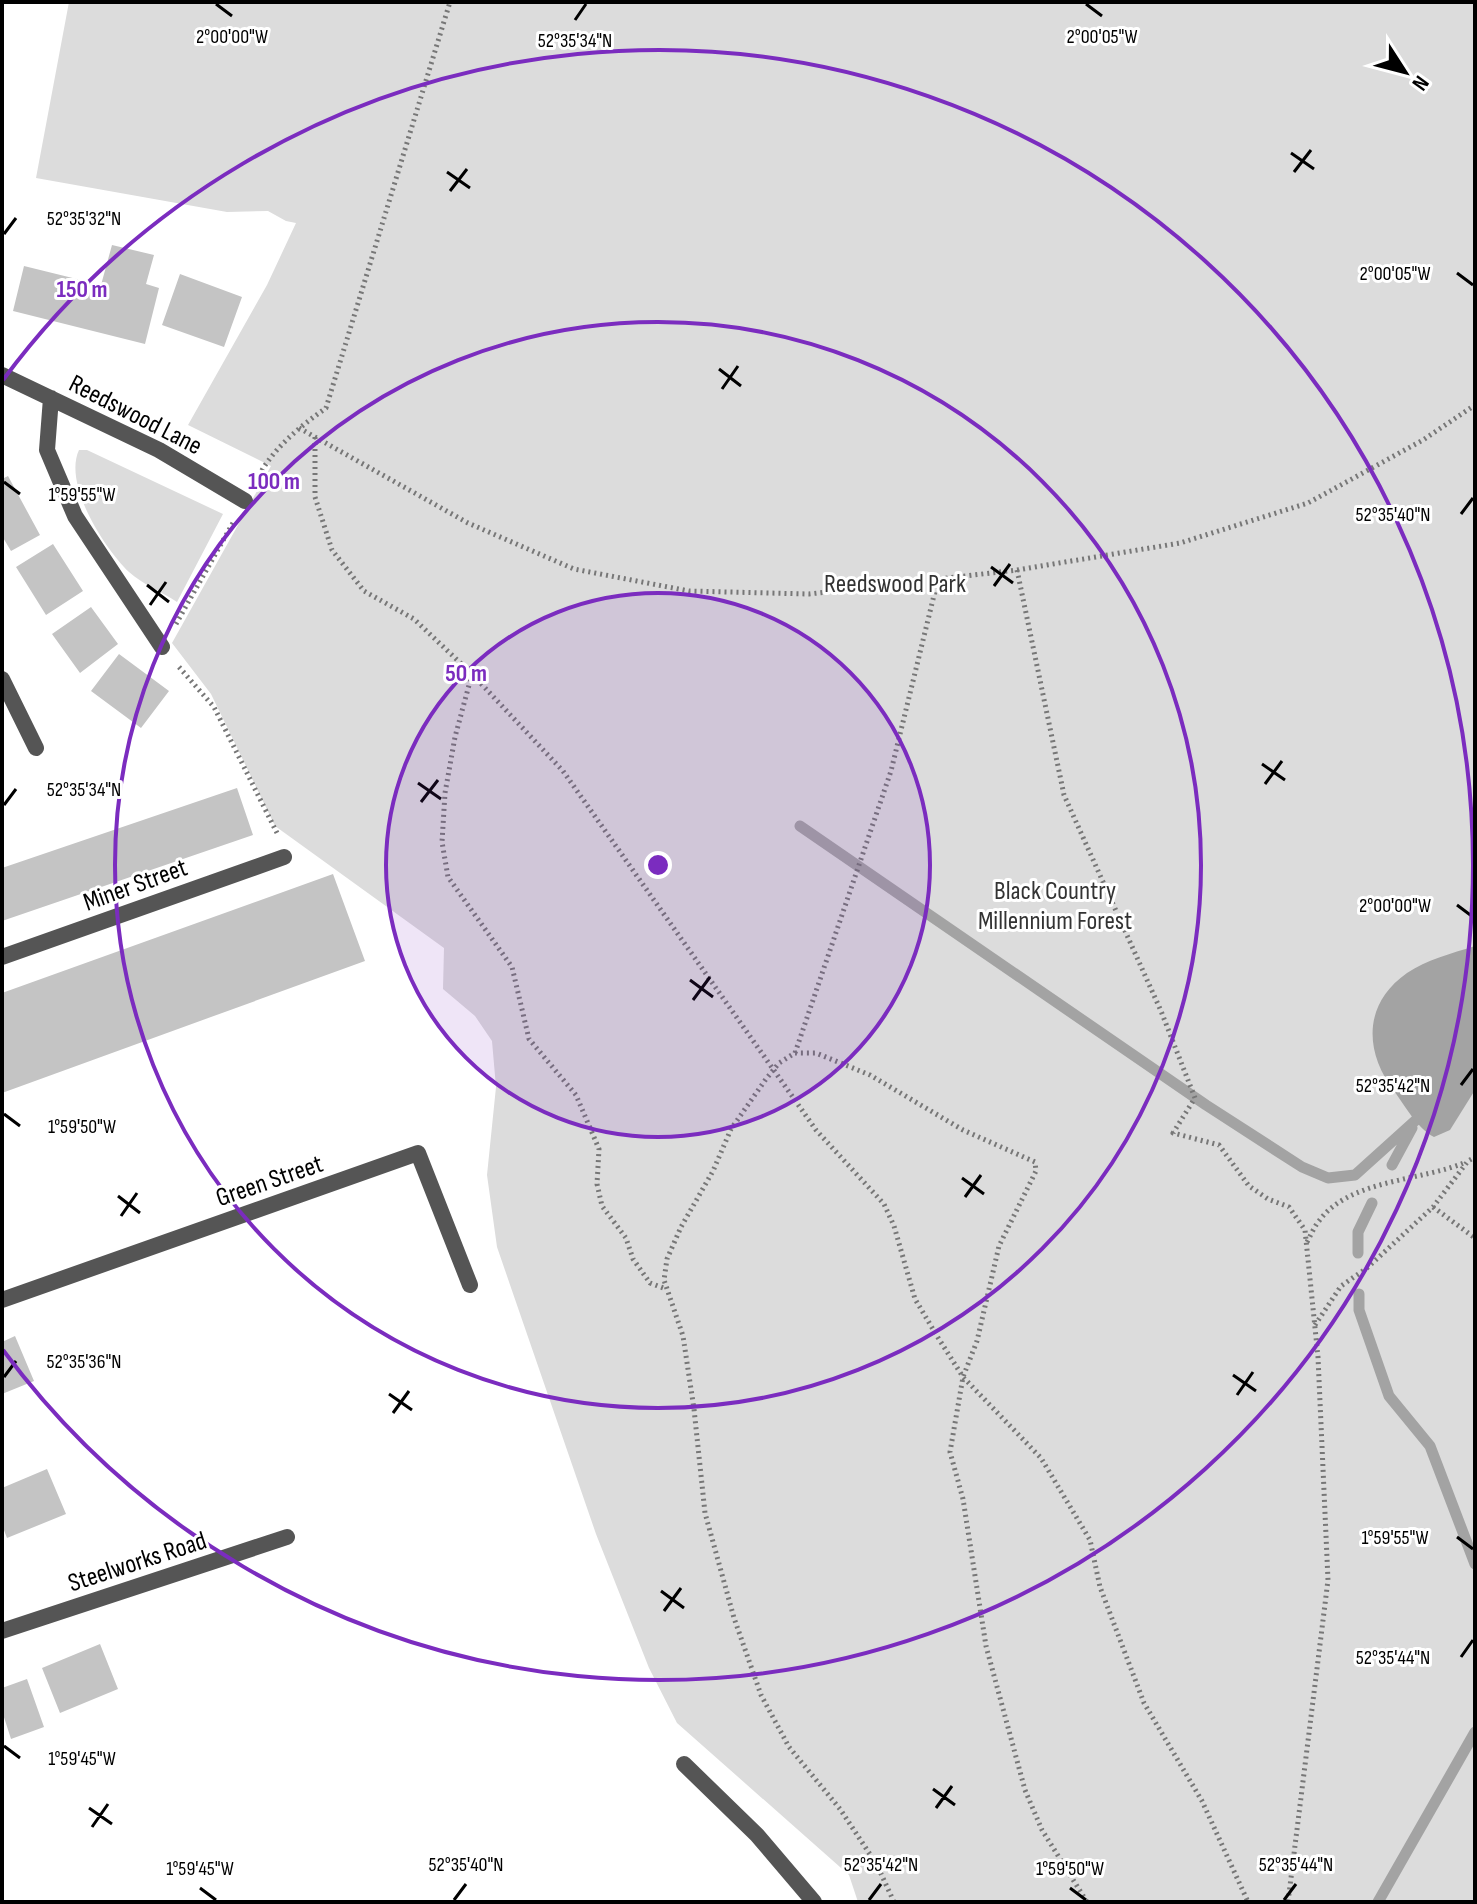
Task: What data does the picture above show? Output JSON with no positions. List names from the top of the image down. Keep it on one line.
{"streets":{"street":["Reedswood Lane","Miner Street","Green Street","Steelworks Road"]},"parks":["Reedswood Park","Black Country Millennium Forest"],"north":"bottom right","coordinates":["2°00'00\"W","2°00'05\"W","52°35'34\"N","52°35'32\"N","1°59'55\"W","52°35'40\"N","52°35'42\"N","1°59'50\"W","52°35'36\"N","52°35'44\"N","1°59'45\"W"],"rings":["150 m","100 m","50 m"]}
